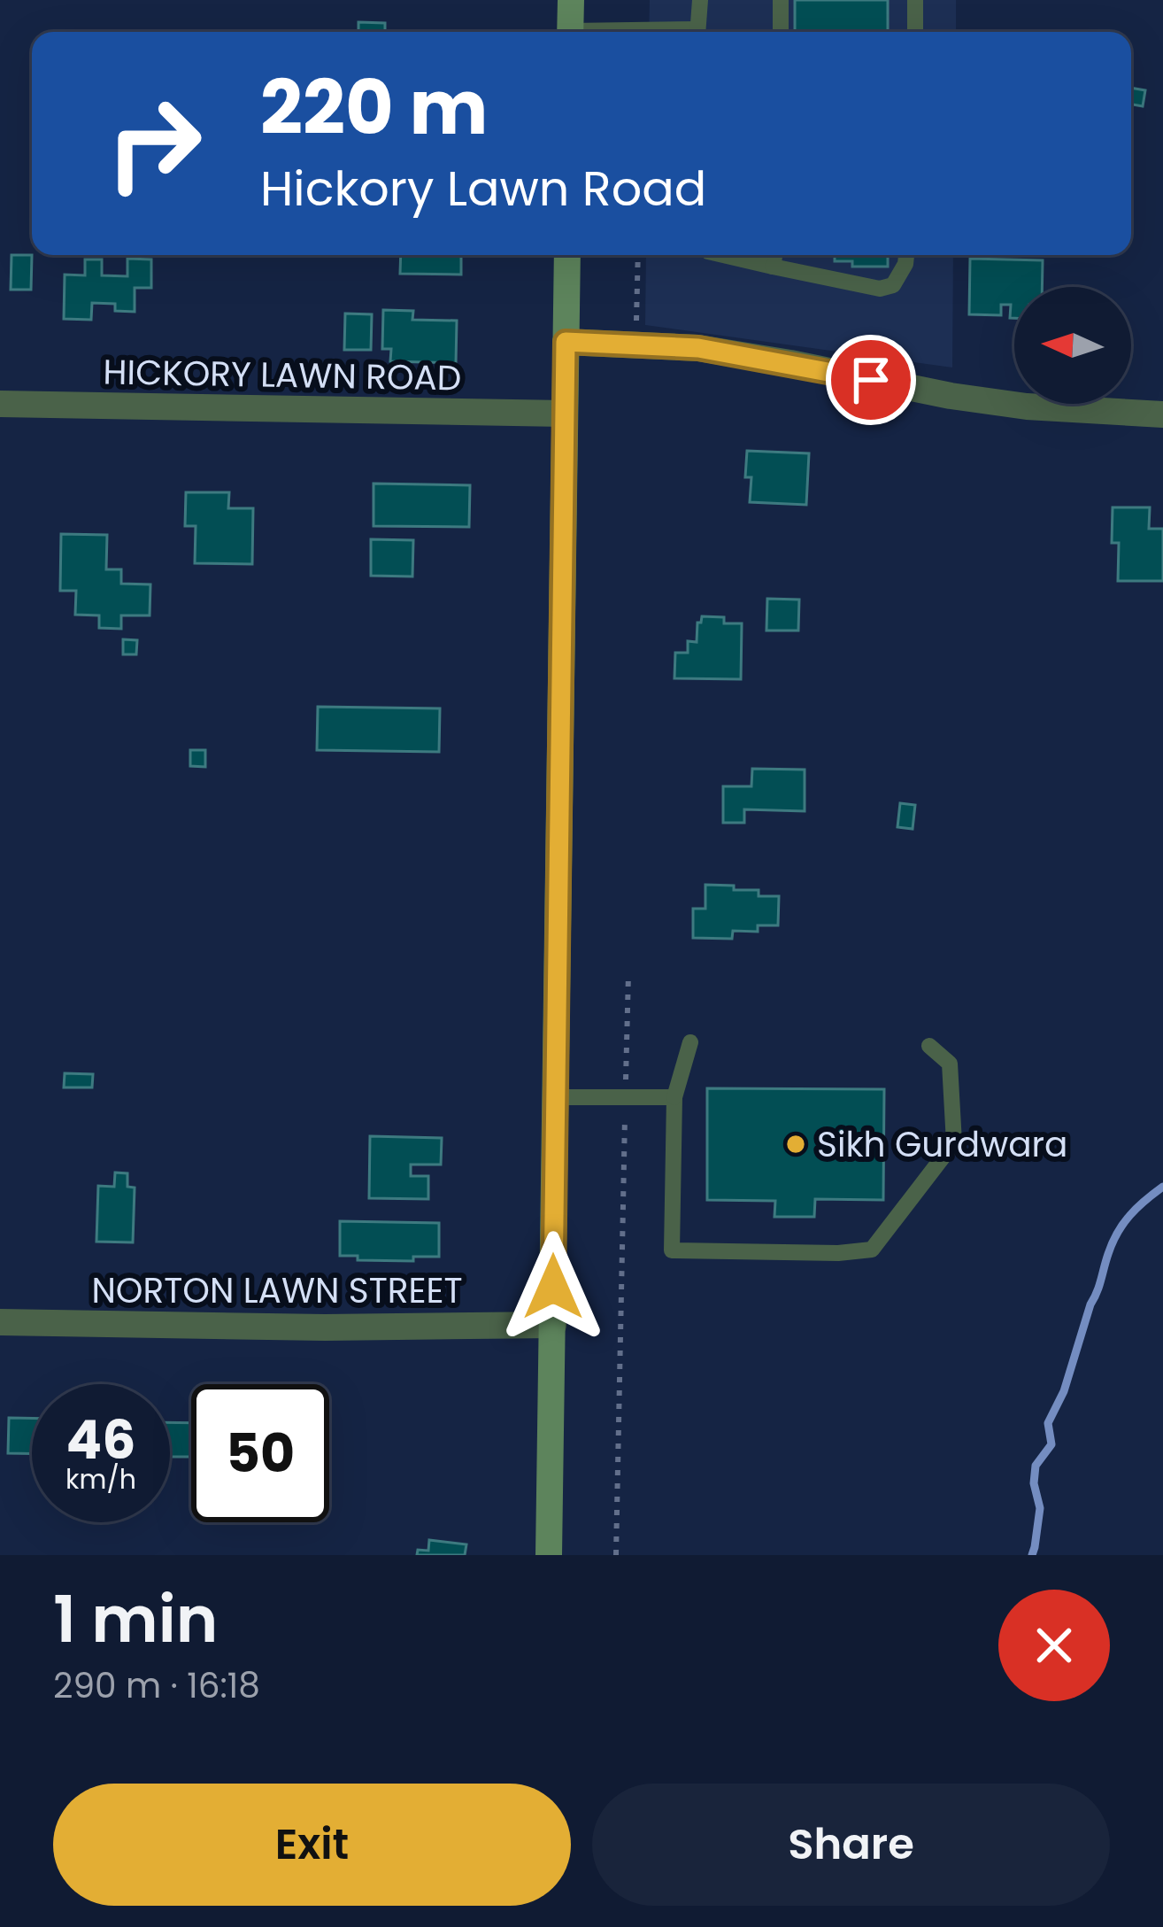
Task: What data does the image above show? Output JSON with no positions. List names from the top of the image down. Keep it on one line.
{"streets":{"street":["HICKORY LAWN ROAD","NORTON LAWN STREET"]},"places":["Sikh Gurdwara"],"north":"left","page":{"turn":["220 m","Hickory Lawn Road"],"speed":"46 km/h","limit":"50","heading":["1 min","290 m · 16:18"],"buttons":["Exit","Share"]}}
